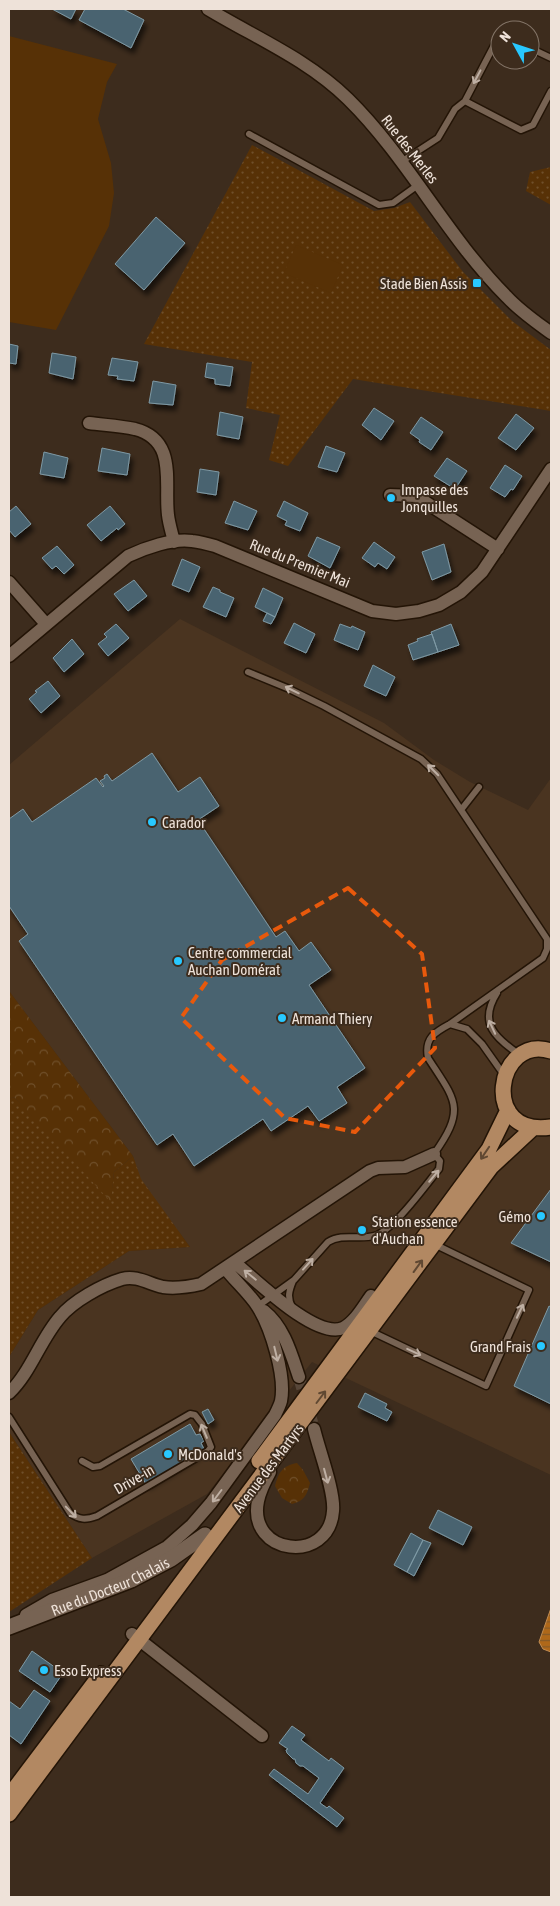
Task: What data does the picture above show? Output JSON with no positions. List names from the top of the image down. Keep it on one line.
{"streets":{"main road":["Avenue des Martyrs","Rue du Docteur Chalais"],"street":["Rue des Merles","Rue du Premier Mai"],"lane":["Drive-in"]},"crossings":[["Avenue des Martyrs","Rue du Docteur Chalais"]],"places":{"transit":["Stade Bien Assis"],"other":["Impasse des Jonquilles","Carador","Centre commercial Auchan Domérat","Armand Thiery","Gémo","Station essence d'Auchan","Grand Frais","McDonald's","Esso Express"]},"north":"top left"}
